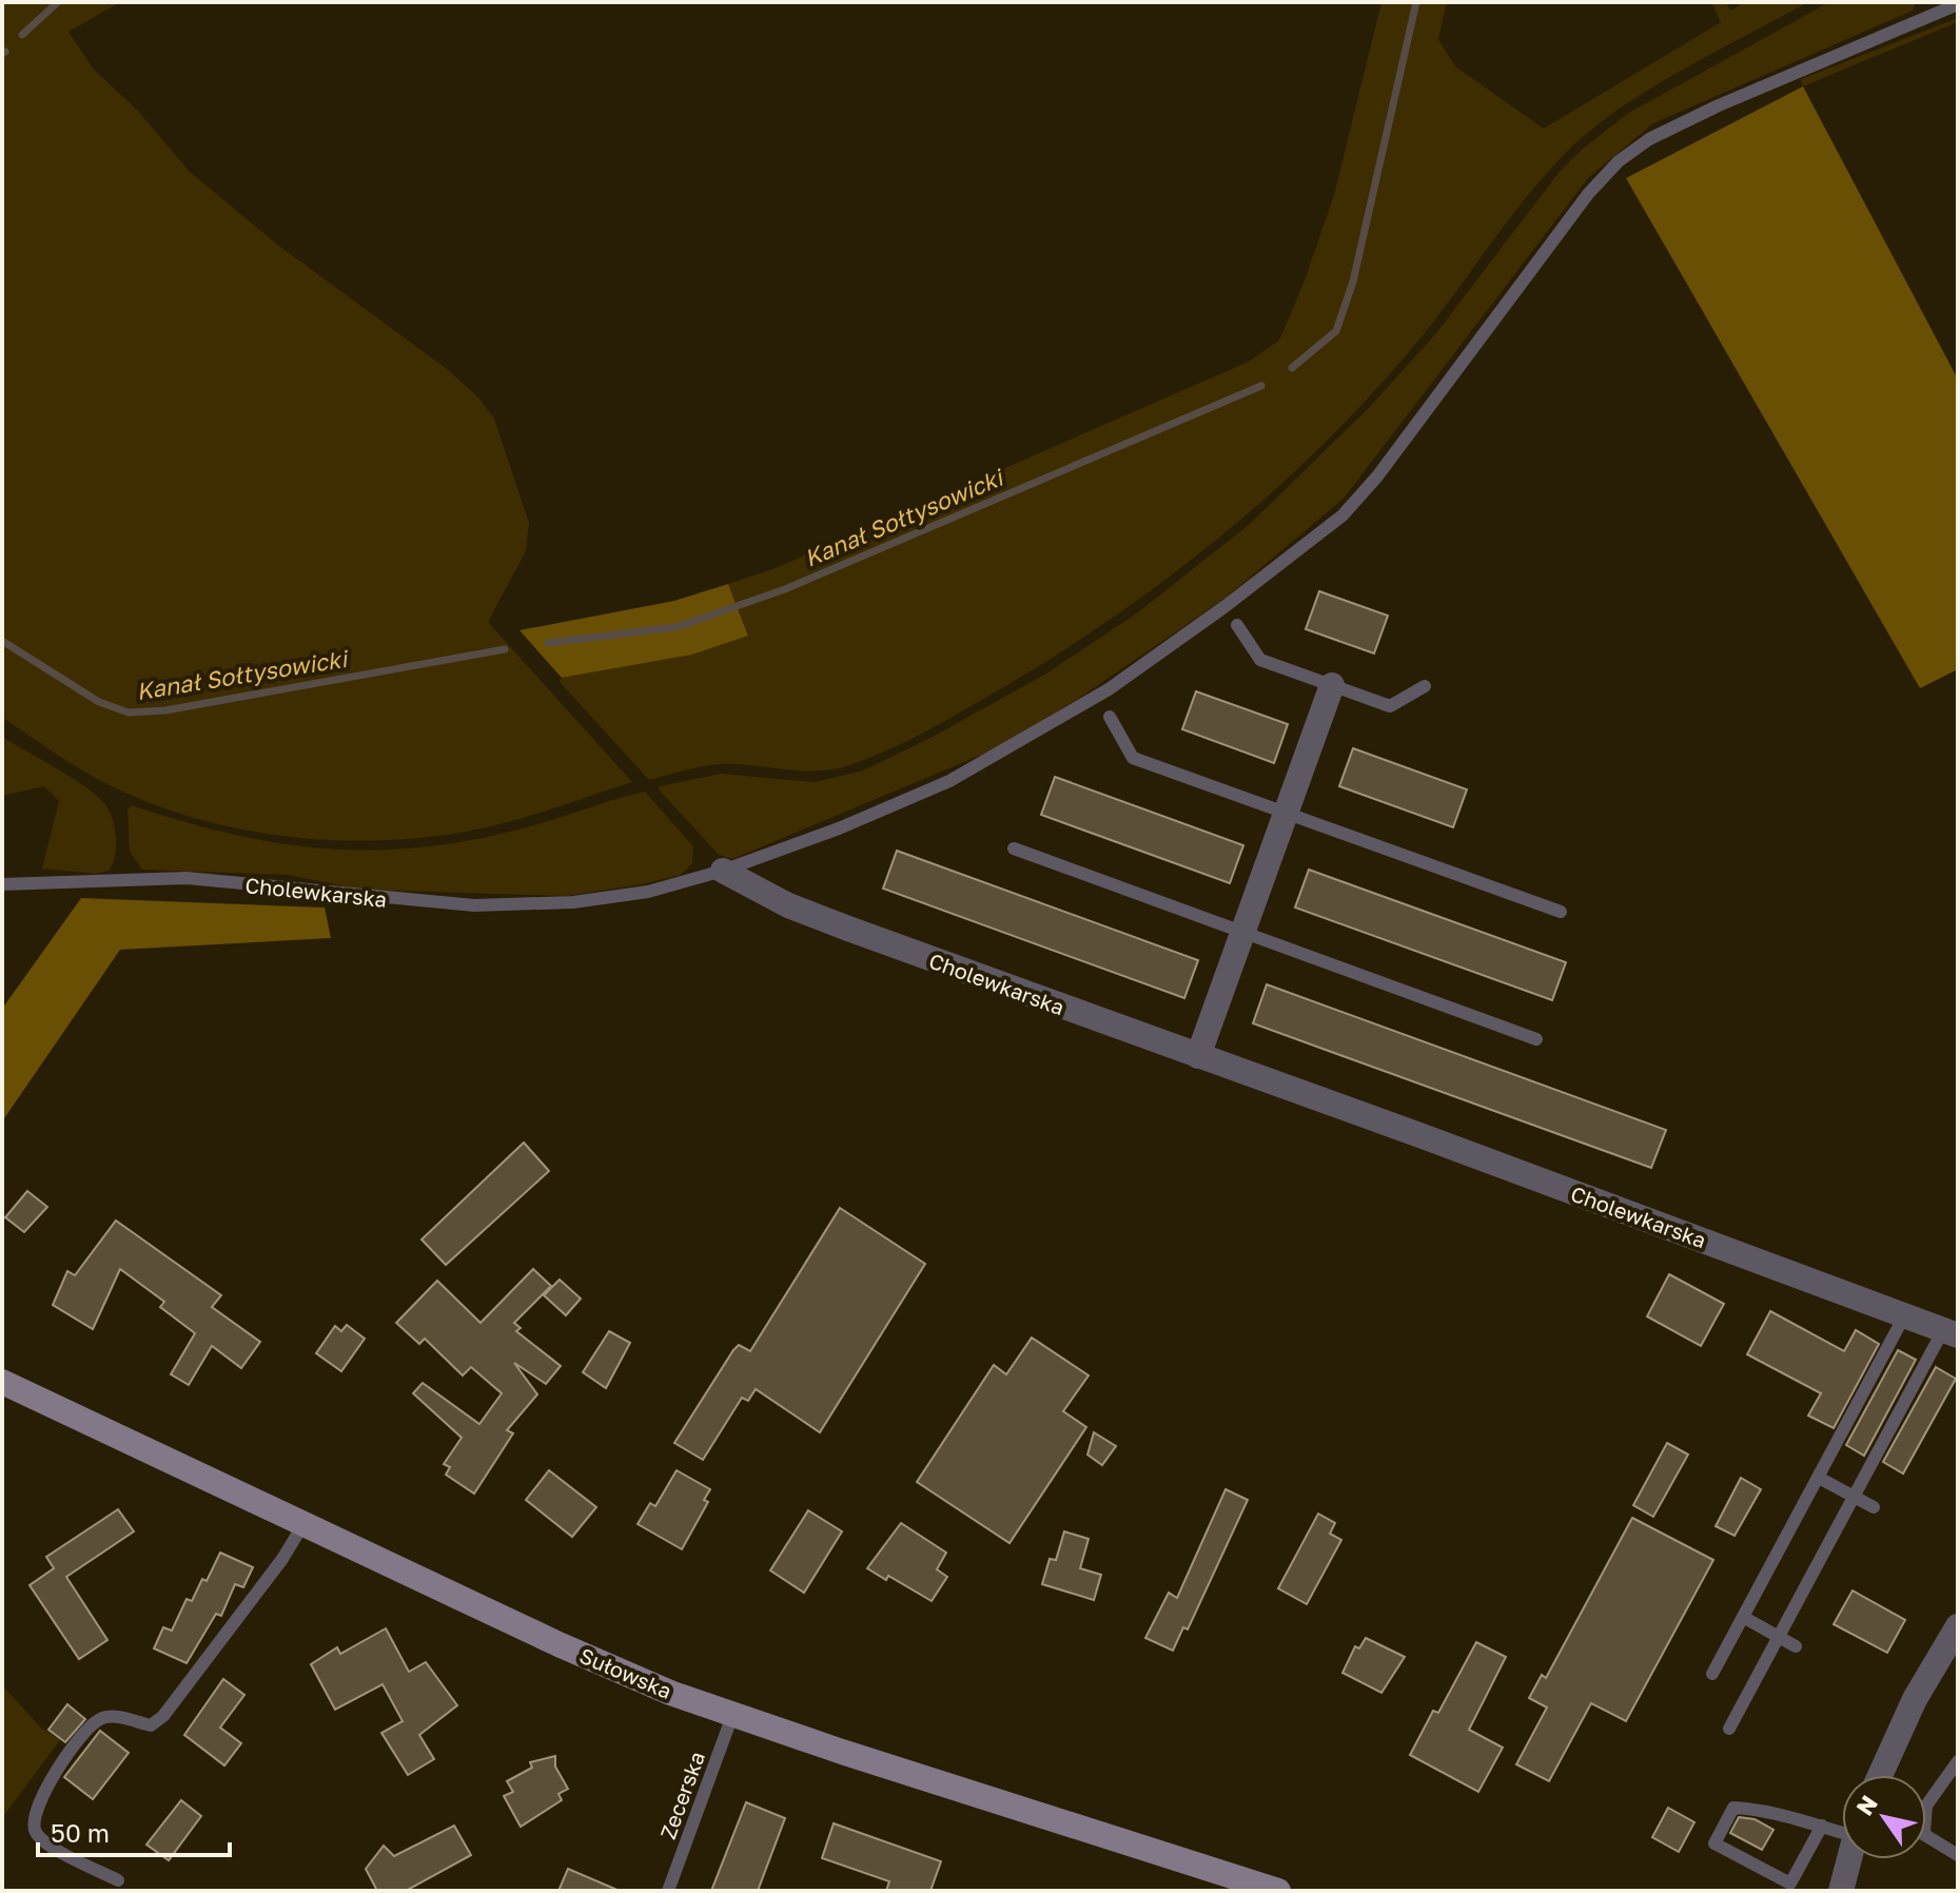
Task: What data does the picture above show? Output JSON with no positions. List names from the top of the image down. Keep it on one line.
{"streets":{"main road":["Sułowska"],"street":["Cholewkarska"],"lane":["Zecerska"]},"crossings":[["Sułowska","Zecerska"]],"water":["Kanał Sołtysowicki"],"scale_bar":"50 m","north":"top left"}
